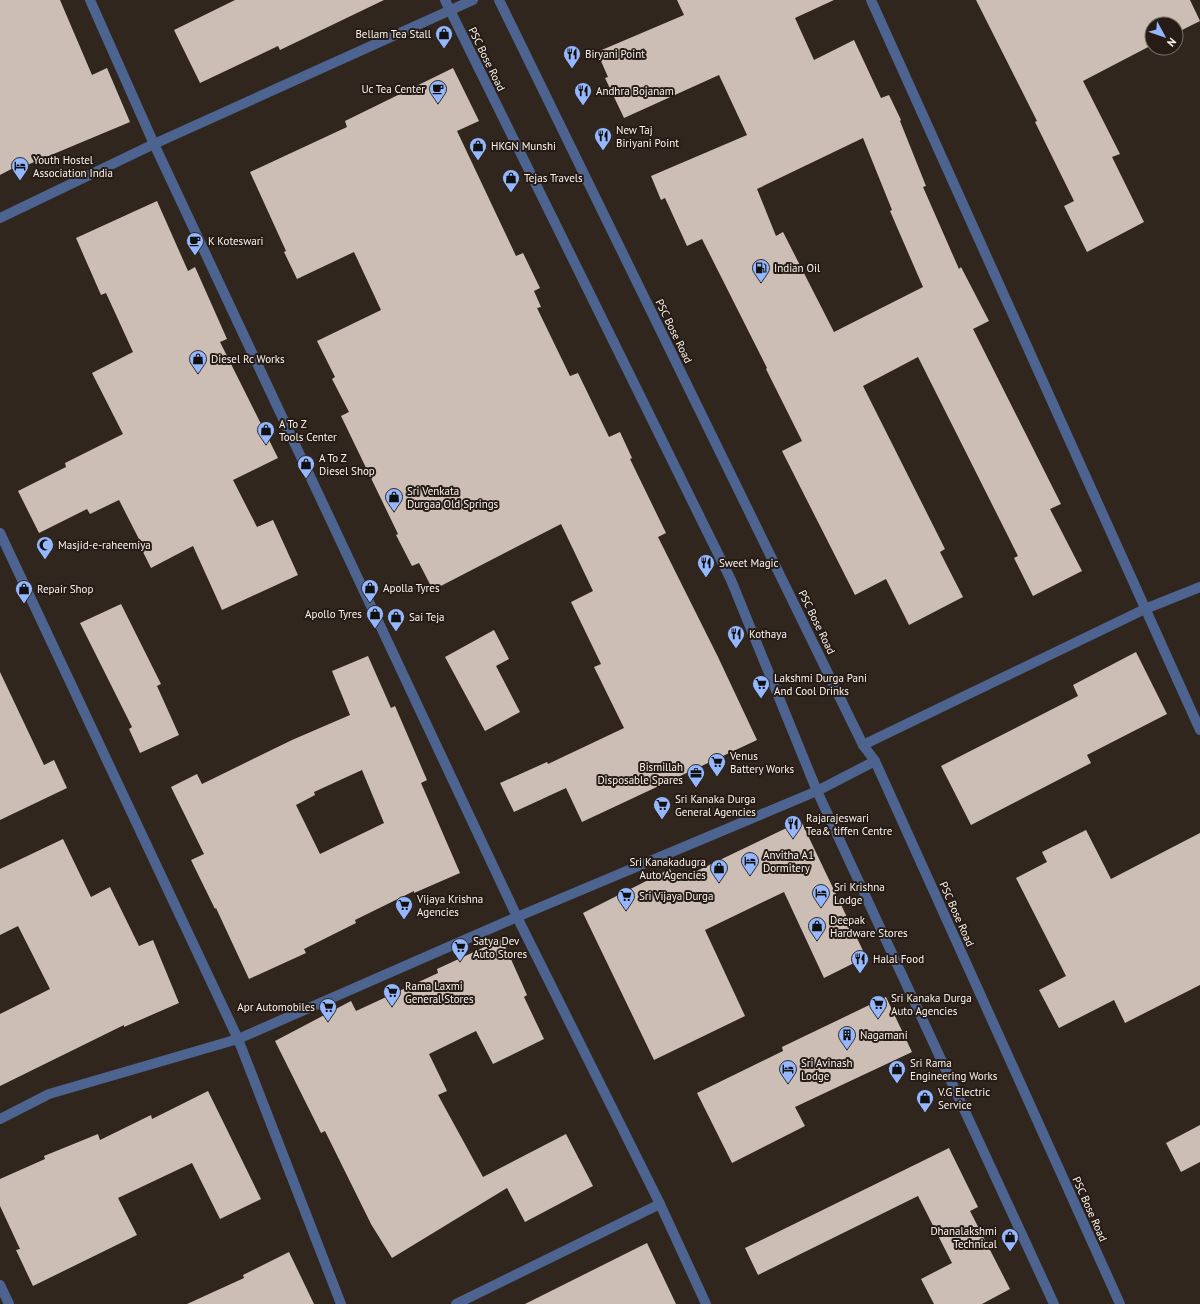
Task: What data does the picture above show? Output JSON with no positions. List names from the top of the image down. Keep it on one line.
{"streets":{"street":["PSC Bose Road"]},"places":{"shop":["Bellam Tea Stall","HKGN Munshi","Tejas Travels","Diesel Rc Works","A To Z Tools Center","A To Z Diesel Shop","Sri Venkata Durgaa Old Springs","Apolla Tyres","Repair Shop","Apollo Tyres","Sai Teja","Sri Kanakadugra Auto Agencies","Deepak Hardware Stores","Sri Rama Engineering Works","V.G Electric Service","Dhanalakshmi Technical"],"restaurant":["Biryani Point","Andhra Bojanam","New Taj Biriyani Point","Sweet Magic","Kothaya","Rajarajeswari Tea& tiffen Centre","Halal Food"],"cafe":["Uc Tea Center","K Koteswari"],"hotel":["Youth Hostel Association India","Anvitha A1 Dormitery","Sri Krishna Lodge","Sri Avinash Lodge"],"fuel station":["Indian Oil"],"mosque":["Masjid-e-raheemiya"],"supermarket":["Lakshmi Durga Pani And Cool Drinks","Venus Battery Works","Sri Kanaka Durga General Agencies","Sri Vijaya Durga","Vijaya Krishna Agencies","Satya Dev Auto Stores","Rama Laxmi General Stores","Sri Kanaka Durga Auto Agencies","Apr Automobiles"],"office":["Bismillah Disposable Spares"],"building":["Nagamani"]},"north":"bottom right"}
